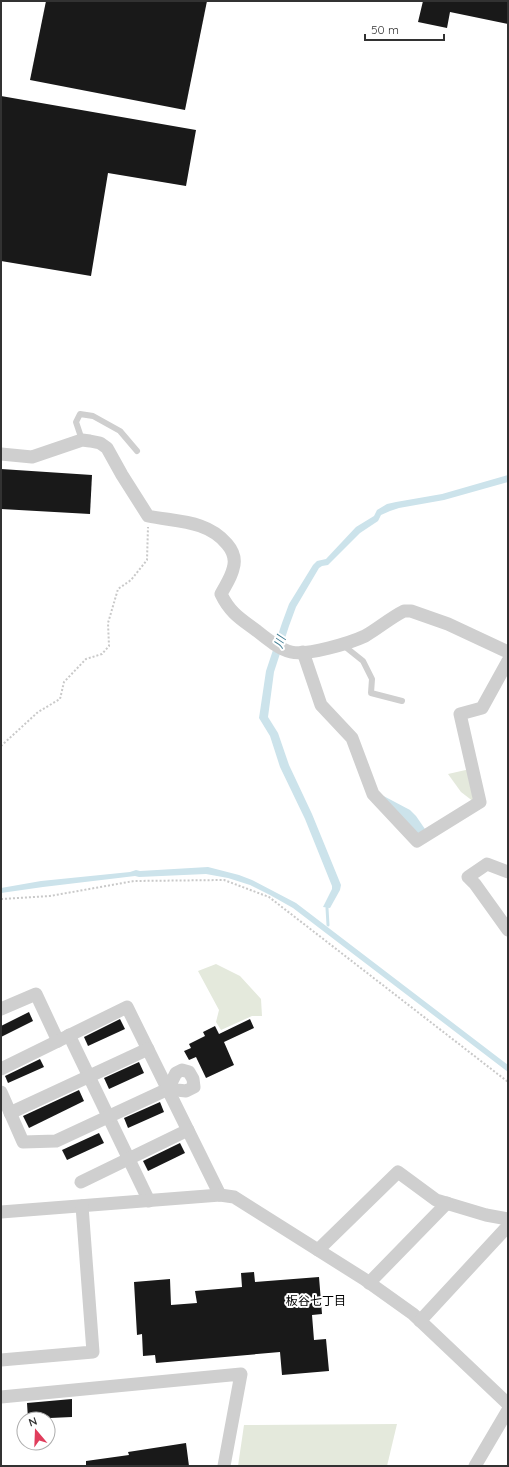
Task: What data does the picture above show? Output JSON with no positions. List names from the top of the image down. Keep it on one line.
{"districts":["板谷七丁目"],"water":["川"],"scale_bar":"50 m","north":"top"}
